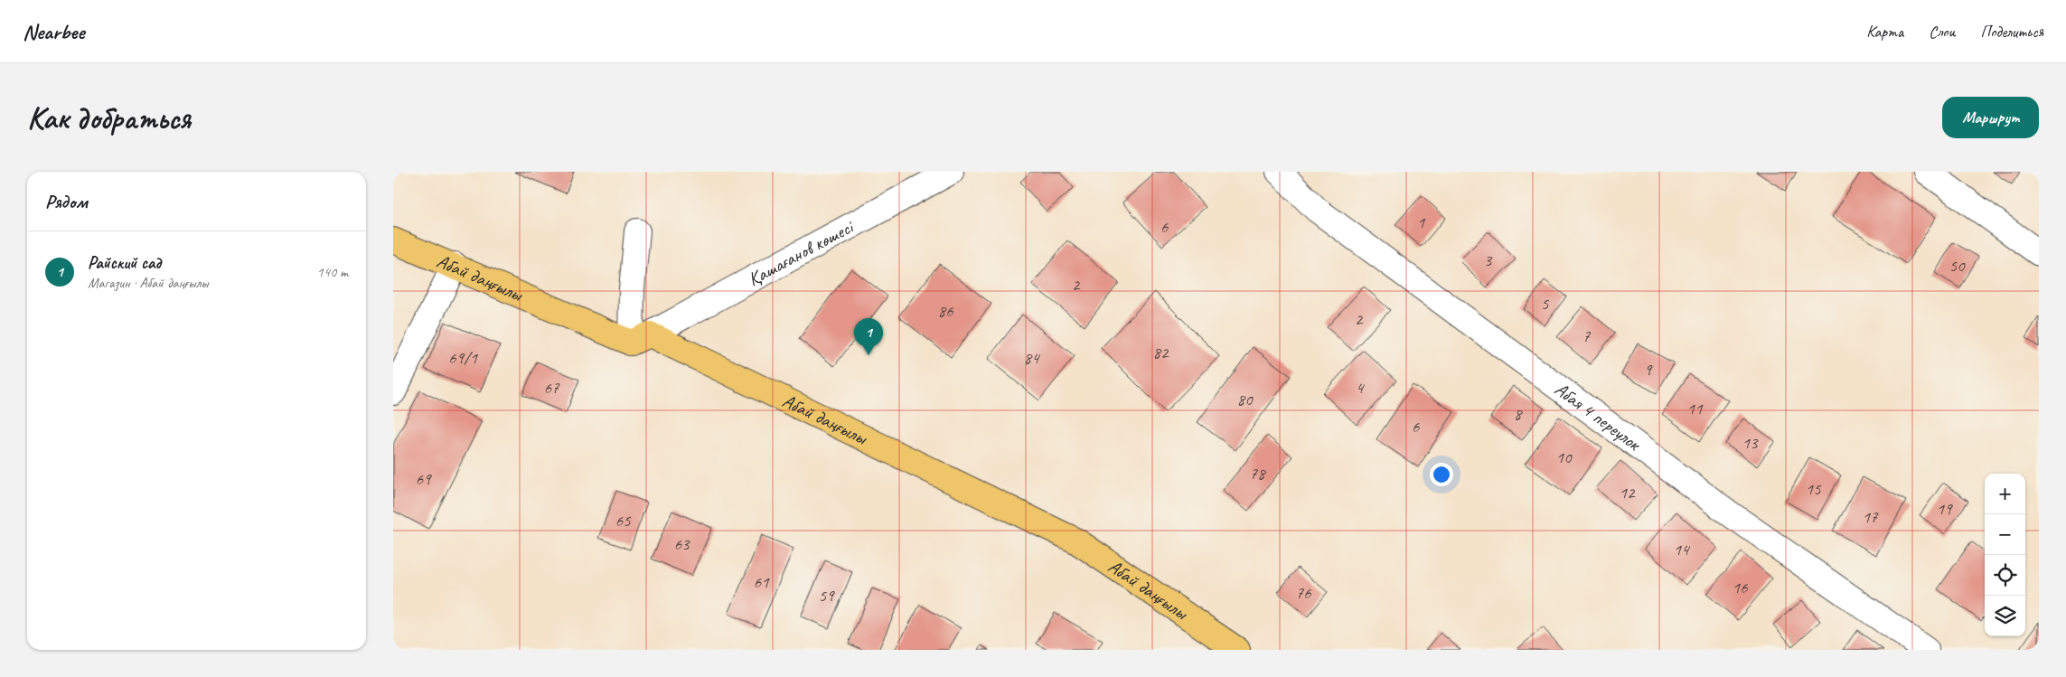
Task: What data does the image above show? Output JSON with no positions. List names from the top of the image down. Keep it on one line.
{"streets":{"main road":["Абай даңғылы"],"street":["Қашағанов көшесі","Абая 4 переулок"]},"crossings":[["Қашағанов көшесі","Абай даңғылы"]],"house_numbers":["1","6","3","50","2","5","86","2","7","82","69/1","84","9","67","4","80","11","8","6","13","10","78","69","15","12","19","17","65","63","14","61","16","76","59"],"page":{"header":"Nearbee","nav":["Карта","Слои","Поделиться"],"buttons":"Маршрут","title":"Как добраться","heading":"Рядом","list":[{"mark":"1","name":"Райский сад","note":"Магазин · Абай даңғылы","value":"140 m"}],"pins":"1","map_buttons":["+","−"]}}
